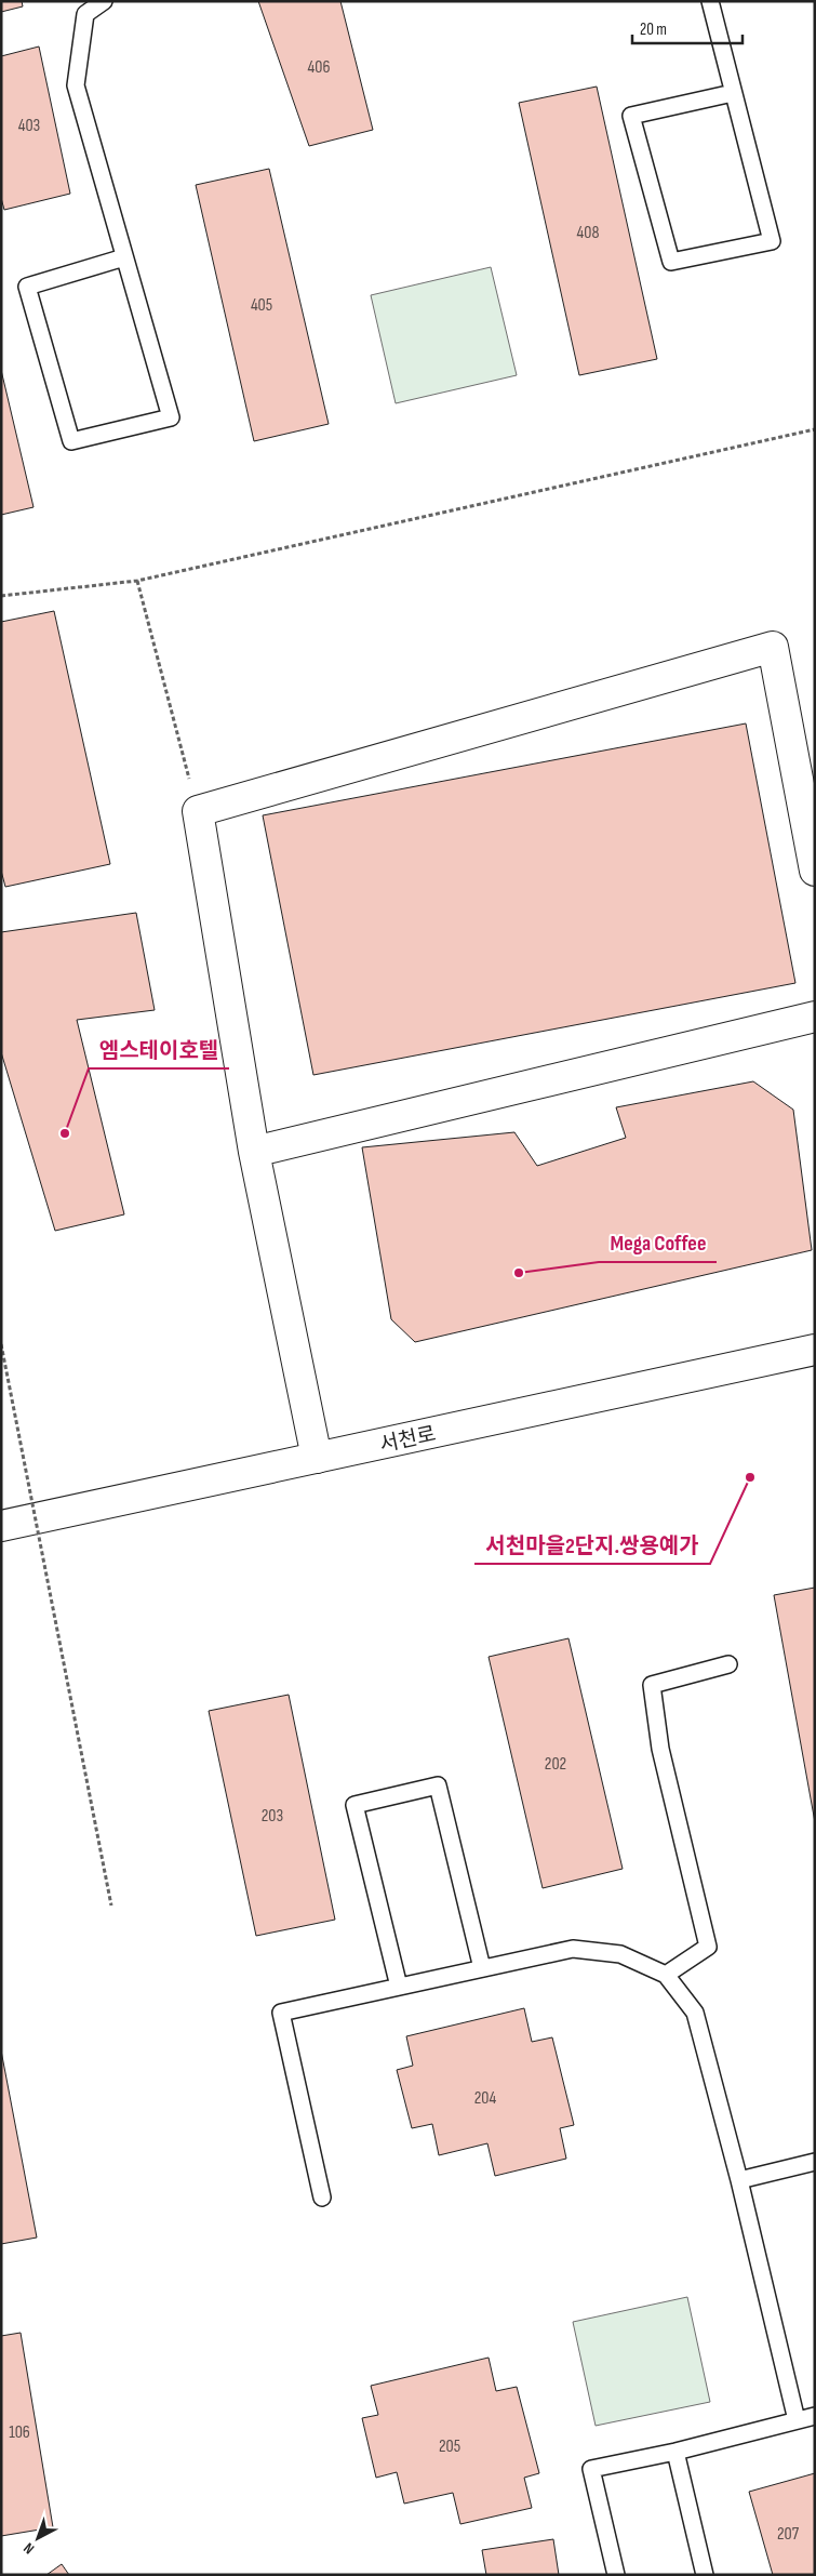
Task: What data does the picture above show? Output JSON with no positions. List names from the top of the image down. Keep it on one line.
{"streets":{"street":["서천로"]},"places":["엠스테이호텔","Mega Coffee","서천마을2단지.쌍용예가"],"house_numbers":["406","403","408","405","202","203","204","106","205","207"],"scale_bar":"20 m","north":"bottom left"}
